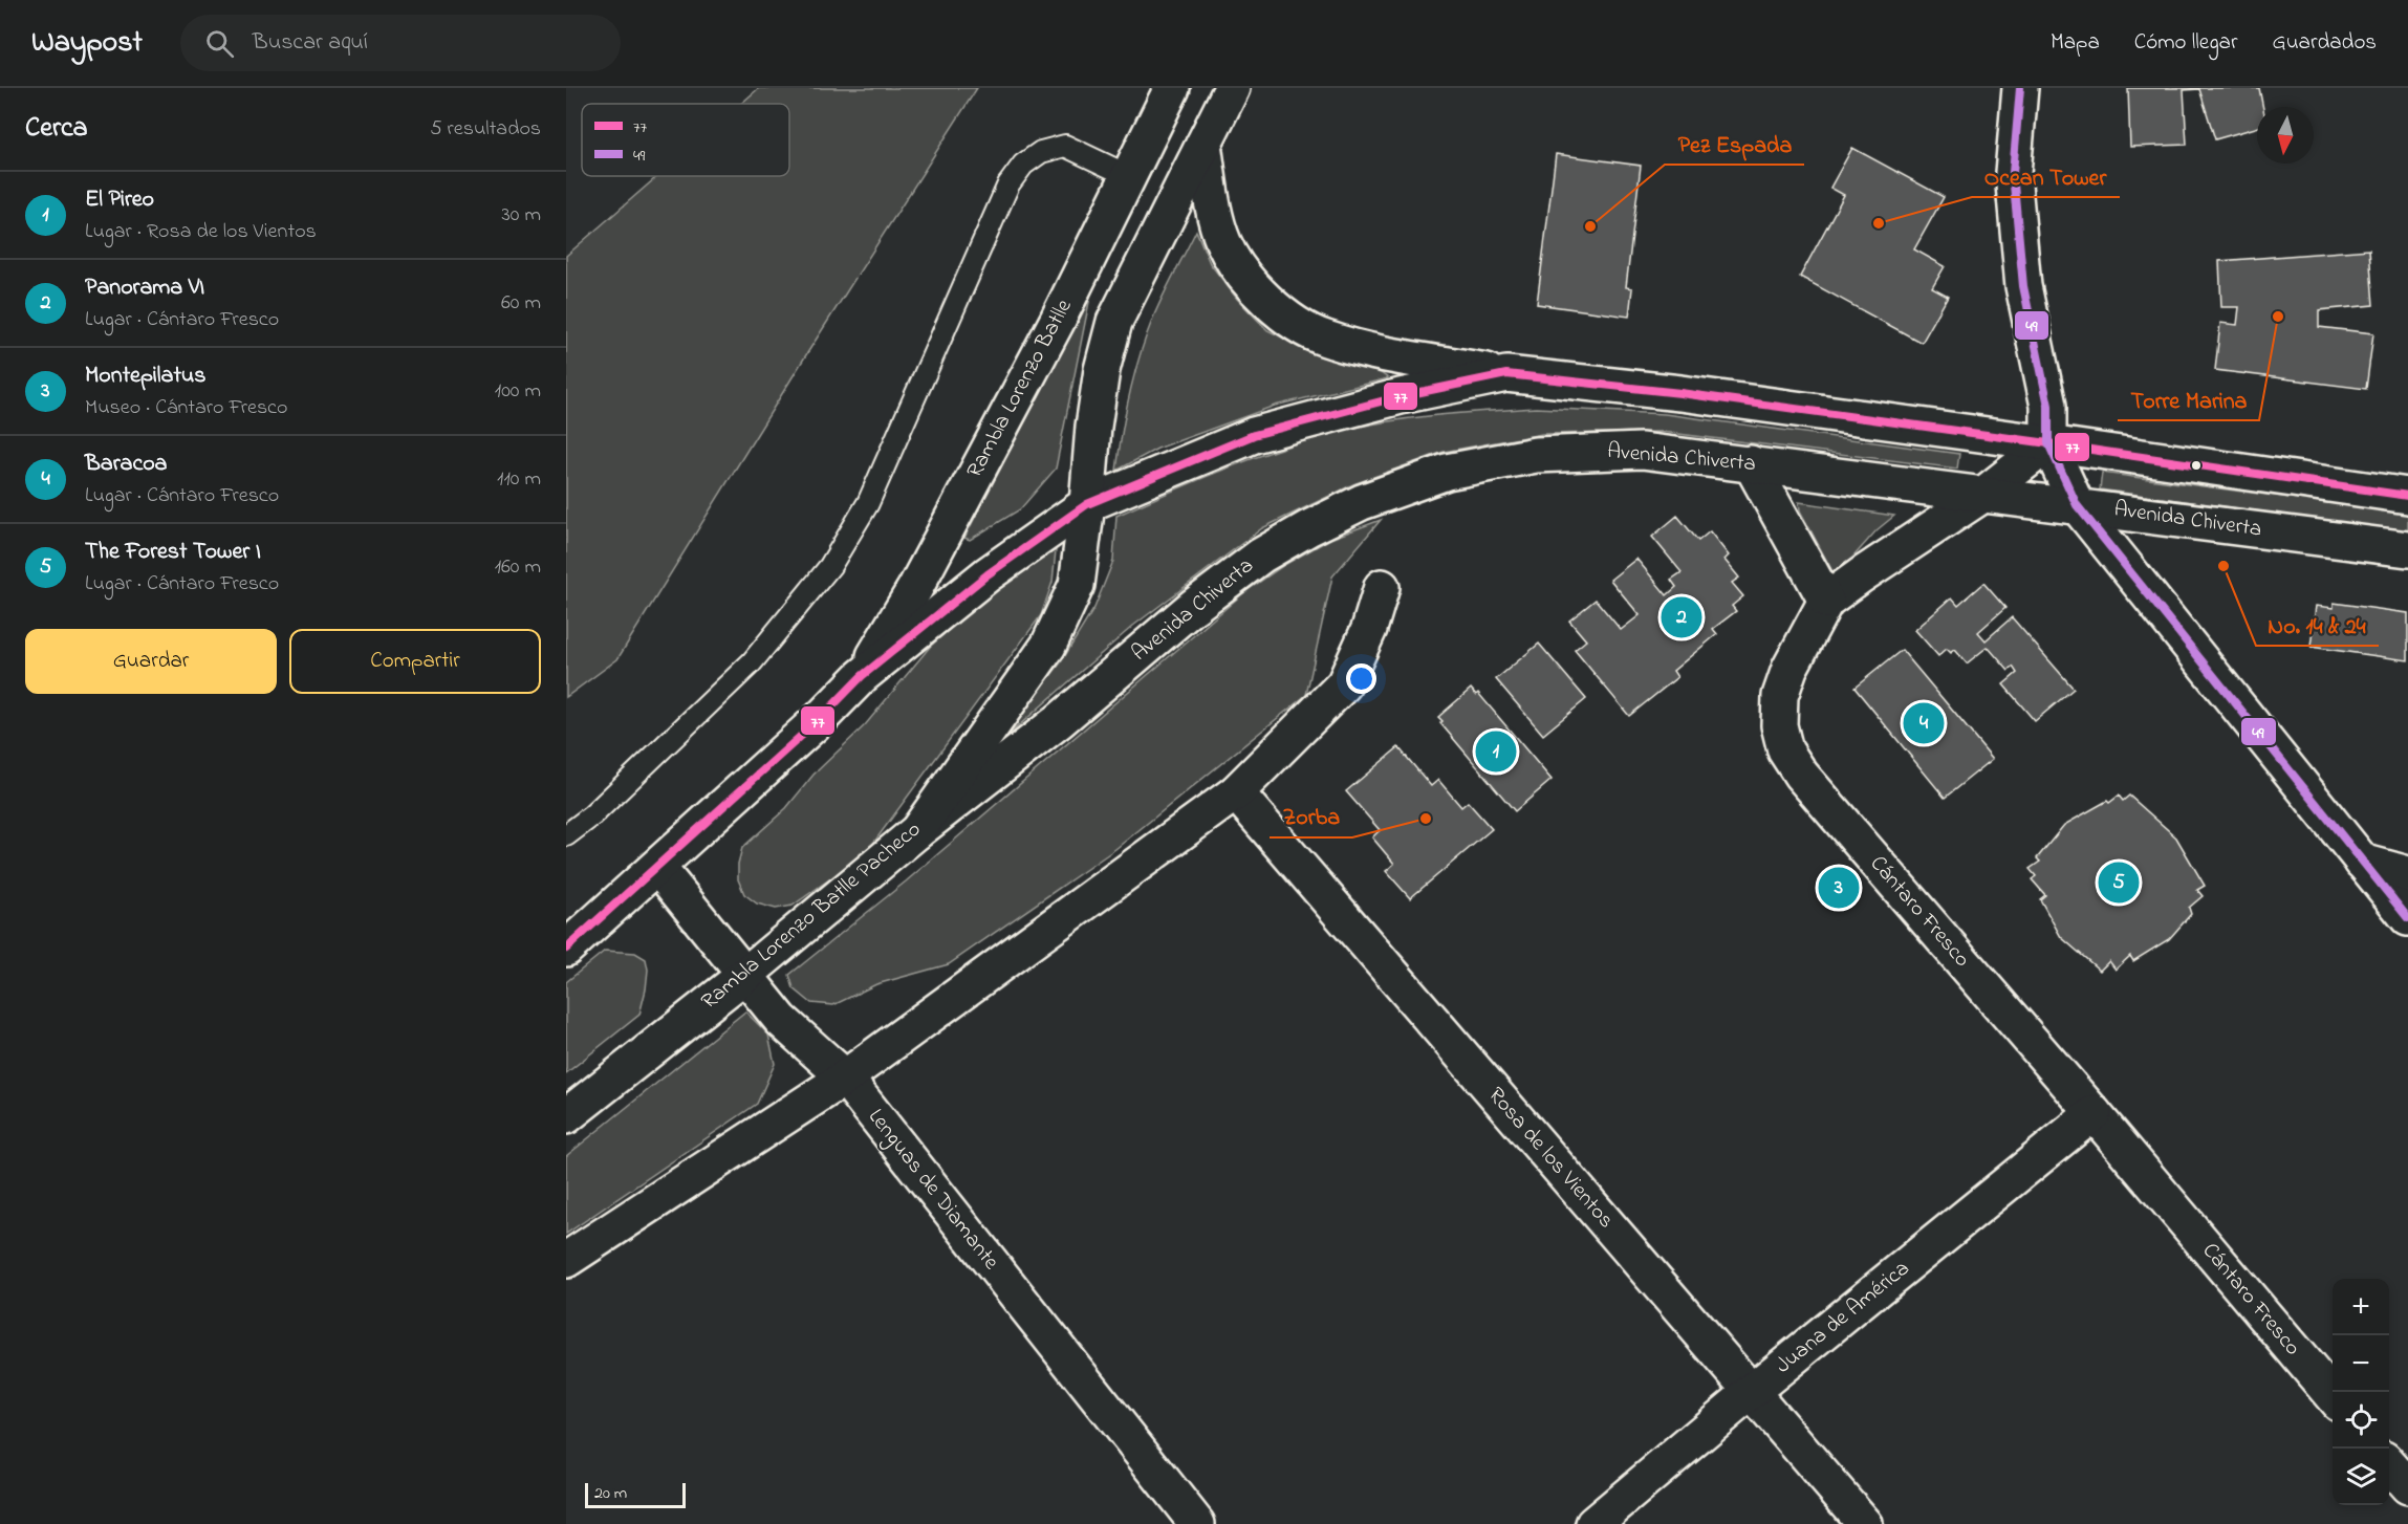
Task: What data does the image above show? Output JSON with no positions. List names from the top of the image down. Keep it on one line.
{"streets":{"street":["Rambla Lorenzo Batlle","Avenida Chiverta","Cántaro Fresco","Rambla Lorenzo Batlle Pacheco","Rosa de los Vientos","Lenguas de Diamante","Juana de América"]},"crossings":[["Avenida Chiverta","Cántaro Fresco"],["Avenida Chiverta","Rambla Lorenzo Batlle Pacheco"],["Cántaro Fresco","Juana de América"],["Rambla Lorenzo Batlle Pacheco","Lenguas de Diamante"],["Rosa de los Vientos","Juana de América"]],"places":["Ocean Tower","Pez Espada","Torre Marina","No. 14 & 24","Zorba"],"lines":["transit line 49","transit line 77"],"legend":["77","49"],"scale_bar":"20 m","north":"bottom","page":{"header":"Waypost","search":"Buscar aquí","nav":["Mapa","Cómo llegar","Guardados"],"heading":["Cerca","5 resultados"],"list":[{"mark":"1","name":"El Pireo","note":"Lugar · Rosa de los Vientos","value":"30 m"},{"mark":"2","name":"Panorama VI","note":"Lugar · Cántaro Fresco","value":"60 m"},{"mark":"3","name":"Montepilatus","note":"Museo · Cántaro Fresco","value":"100 m"},{"mark":"4","name":"Baracoa","note":"Lugar · Cántaro Fresco","value":"110 m"},{"mark":"5","name":"The Forest Tower I","note":"Lugar · Cántaro Fresco","value":"160 m"}],"pins":["2","4","1","5","3"],"buttons":["Guardar","Compartir"],"map_buttons":["+","−"],"scale":"20 m"}}
